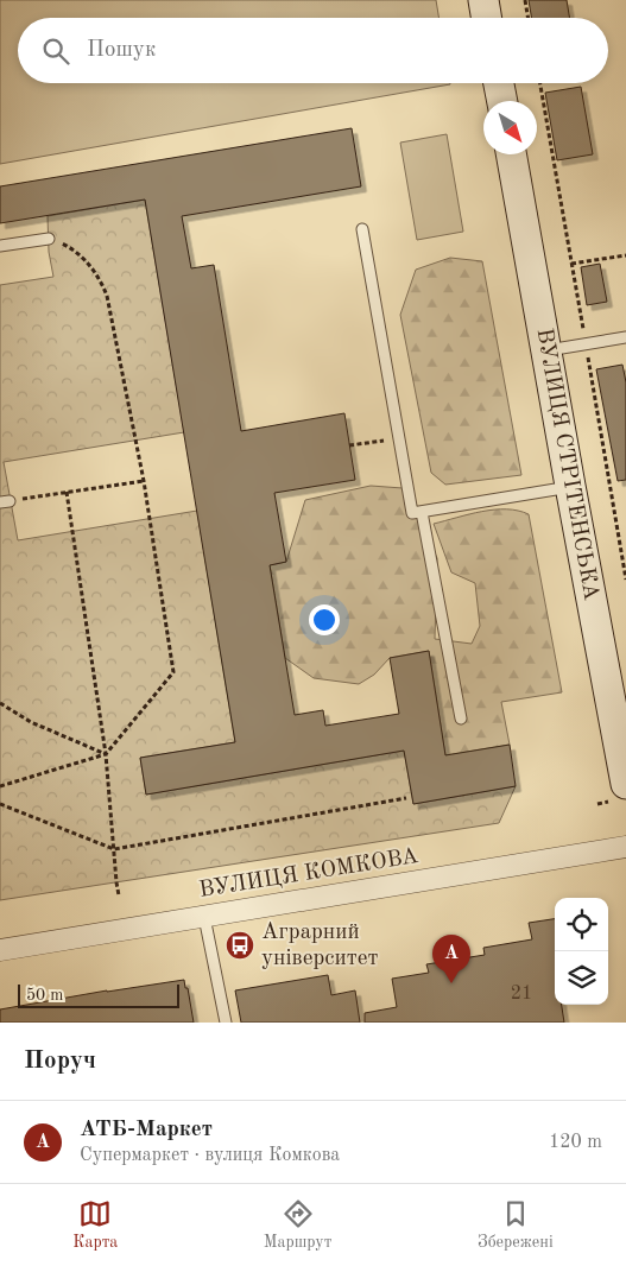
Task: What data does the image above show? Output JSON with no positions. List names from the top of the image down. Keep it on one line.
{"streets":{"main road":["ВУЛИЦЯ СТРІТЕНСЬКА"],"street":["ВУЛИЦЯ КОМКОВА"]},"places":{"bus stop":["Аграрний університет"]},"house_numbers":["21"],"scale_bar":"50 m","north":"bottom right","page":{"search":"Пошук","pins":"A","scale":"50 m","heading":"Поруч","list":[{"mark":"A","name":"АТБ-Маркет","note":"Супермаркет · вулиця Комкова","value":"120 m"}],"nav":["Карта","Маршрут","Збережені"]}}
